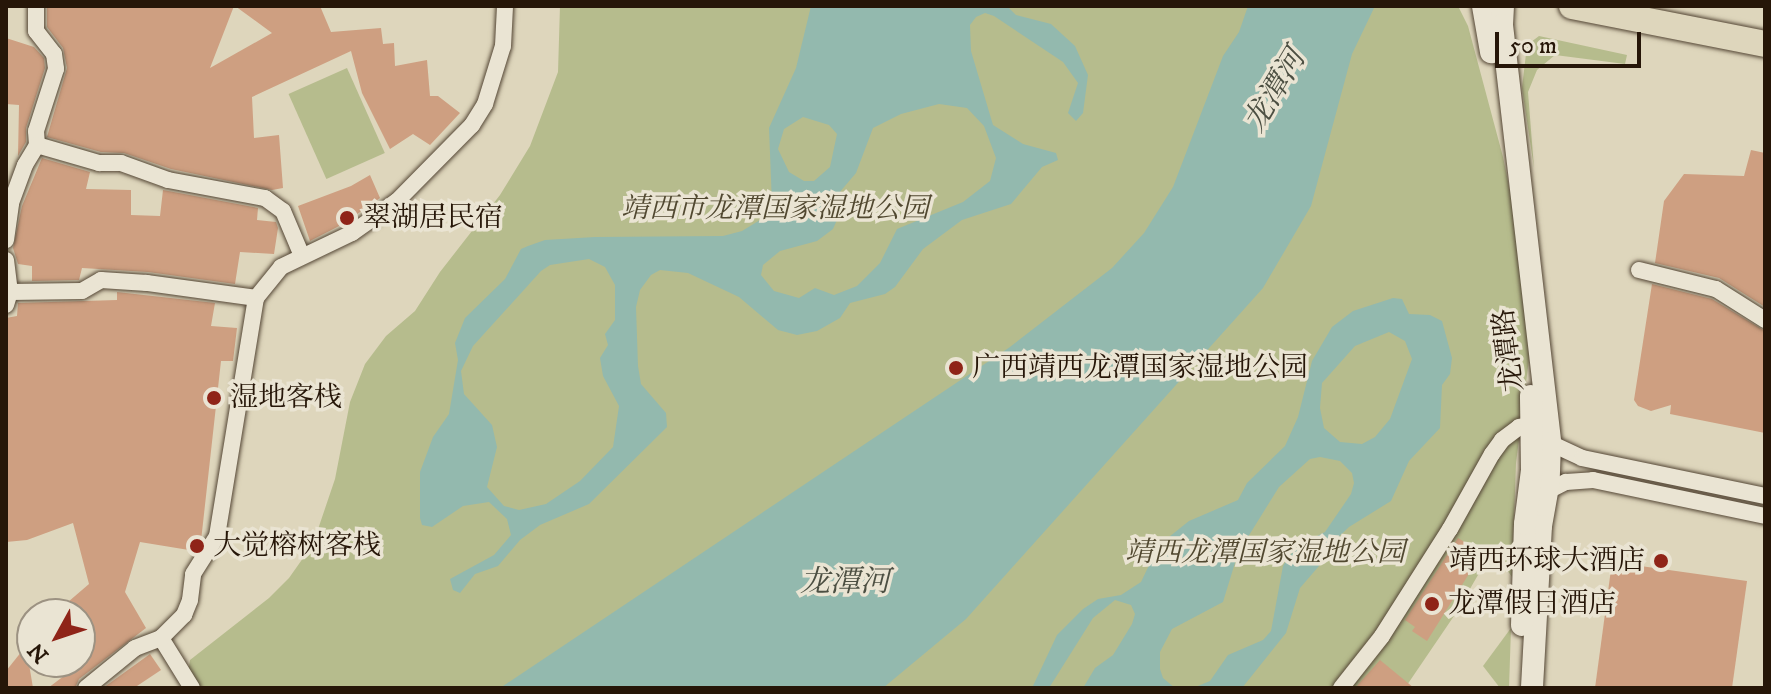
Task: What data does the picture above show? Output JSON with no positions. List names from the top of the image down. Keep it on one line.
{"streets":{"main road":["龙潭路"]},"water":["龙潭河"],"parks":["靖西市龙潭国家湿地公园","靖西龙潭国家湿地公园"],"places":["翠湖居民宿","广西靖西龙潭国家湿地公园","湿地客栈","大觉榕树客栈","靖西环球大酒店","龙潭假日酒店"],"scale_bar":"50 m","north":"bottom left"}
